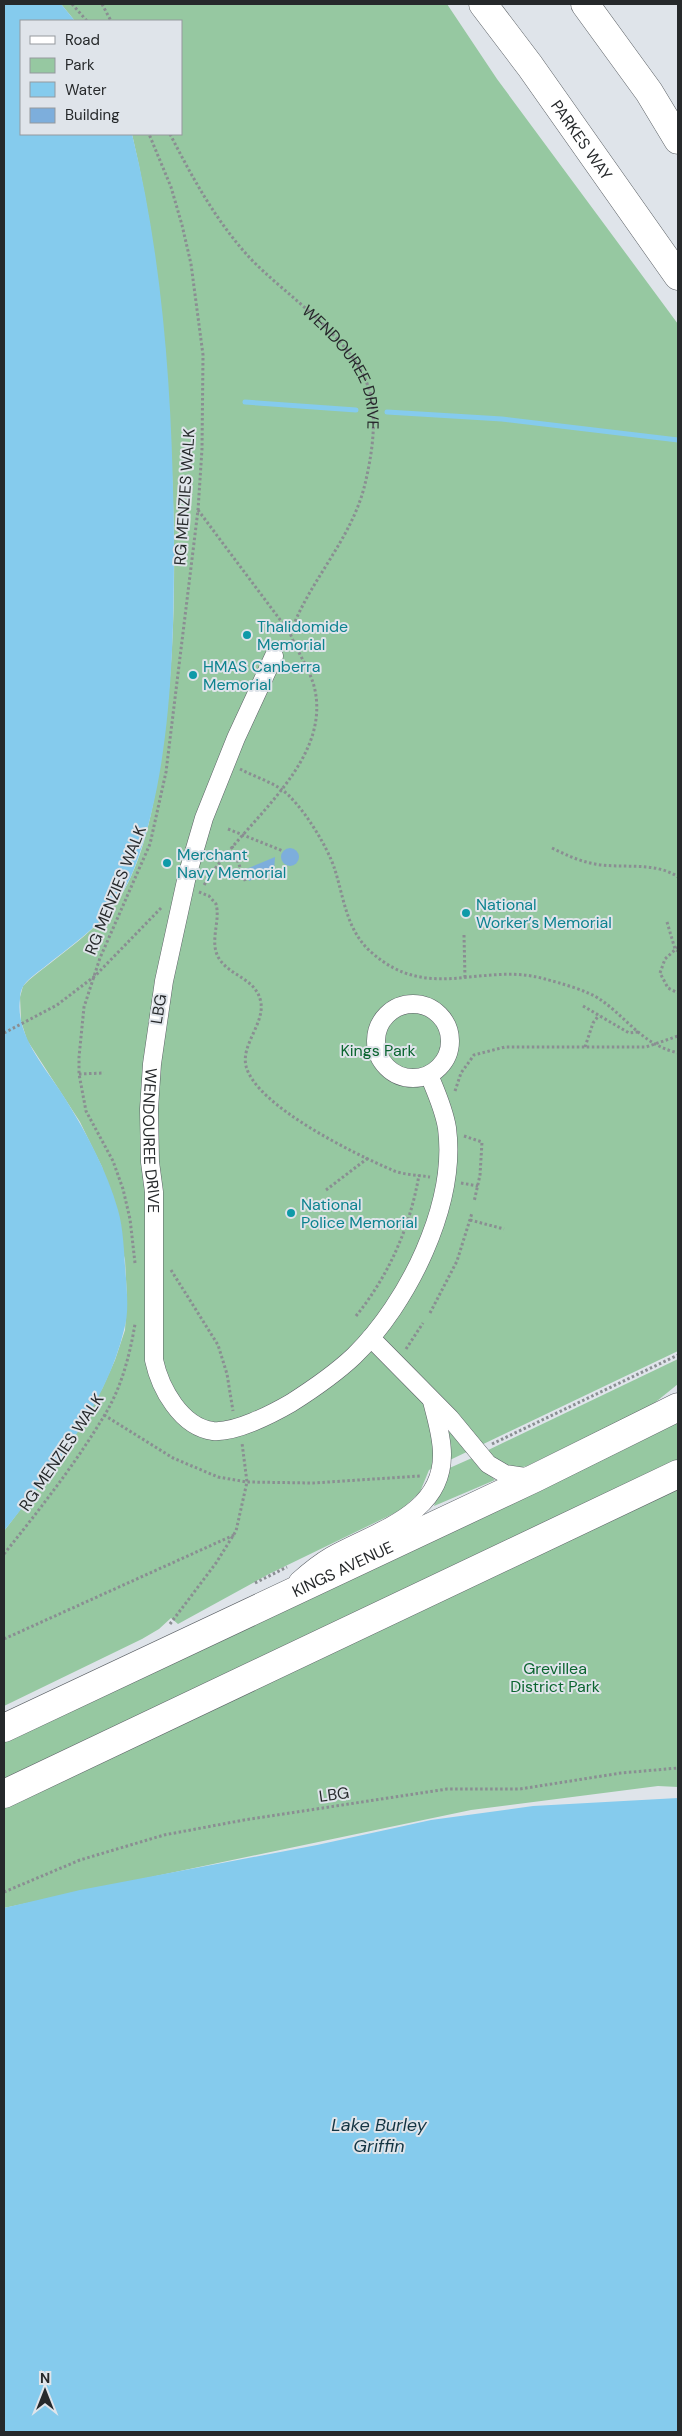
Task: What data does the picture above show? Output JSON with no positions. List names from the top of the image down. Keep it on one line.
{"streets":{"main road":["PARKES WAY","KINGS AVENUE"],"street":["WENDOUREE DRIVE"],"path":["RG MENZIES WALK","LBG"]},"water":["Lake Burley Griffin"],"parks":["Kings Park","Grevillea District Park"],"places":["Thalidomide Memorial","HMAS Canberra Memorial","Merchant Navy Memorial","National Worker’s Memorial","National Police Memorial"],"legend":["Road","Park","Water","Building"],"north":"top"}
